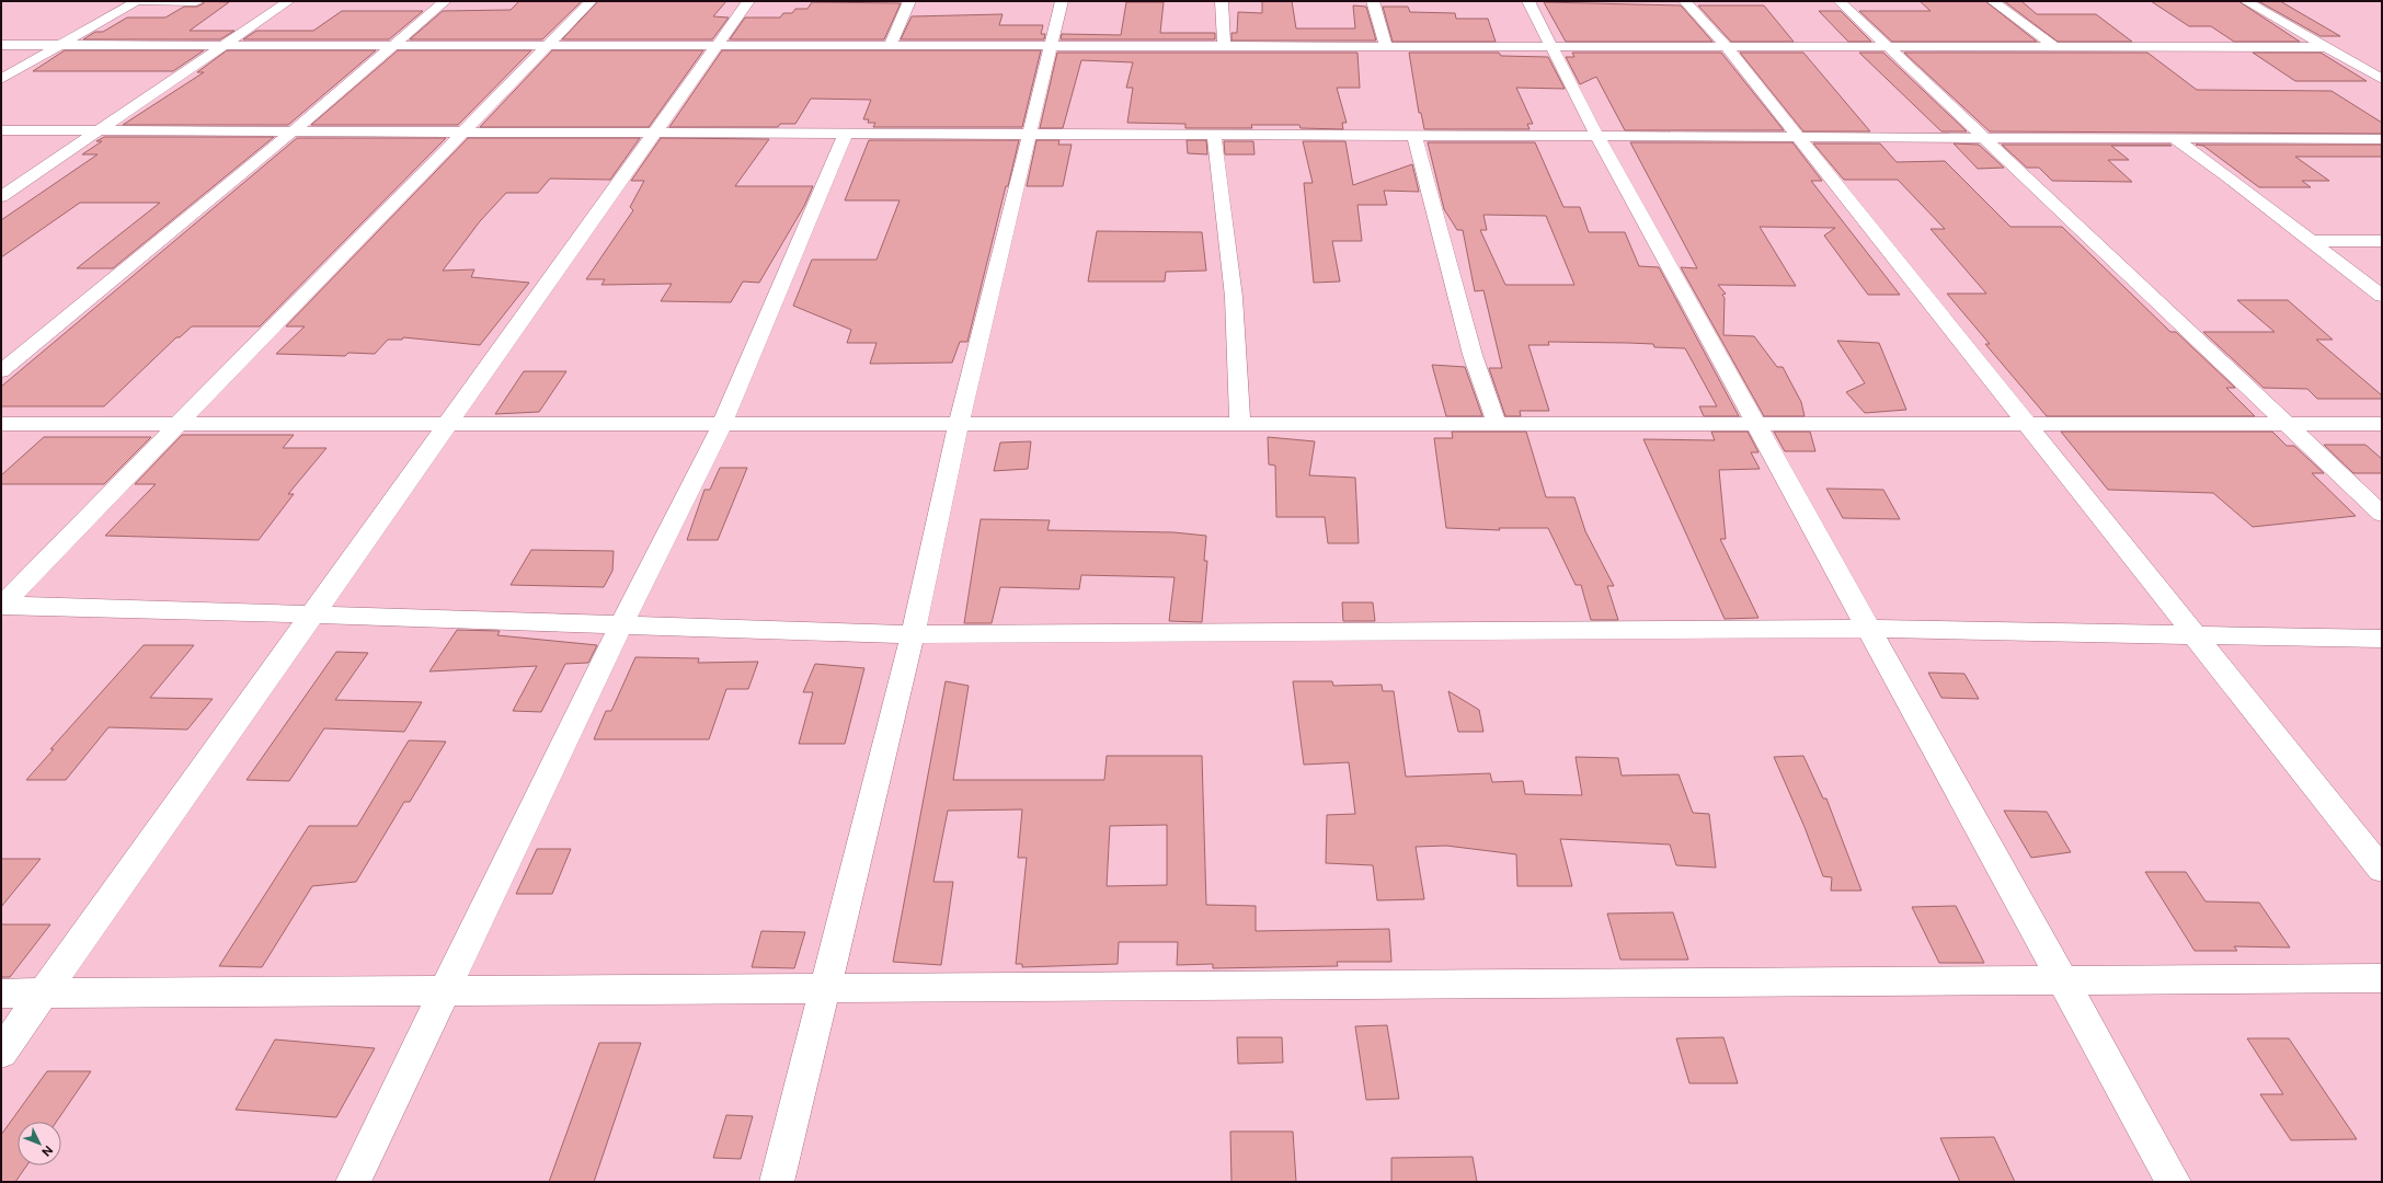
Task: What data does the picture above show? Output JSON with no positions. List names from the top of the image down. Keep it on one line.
{"north":"bottom right"}
